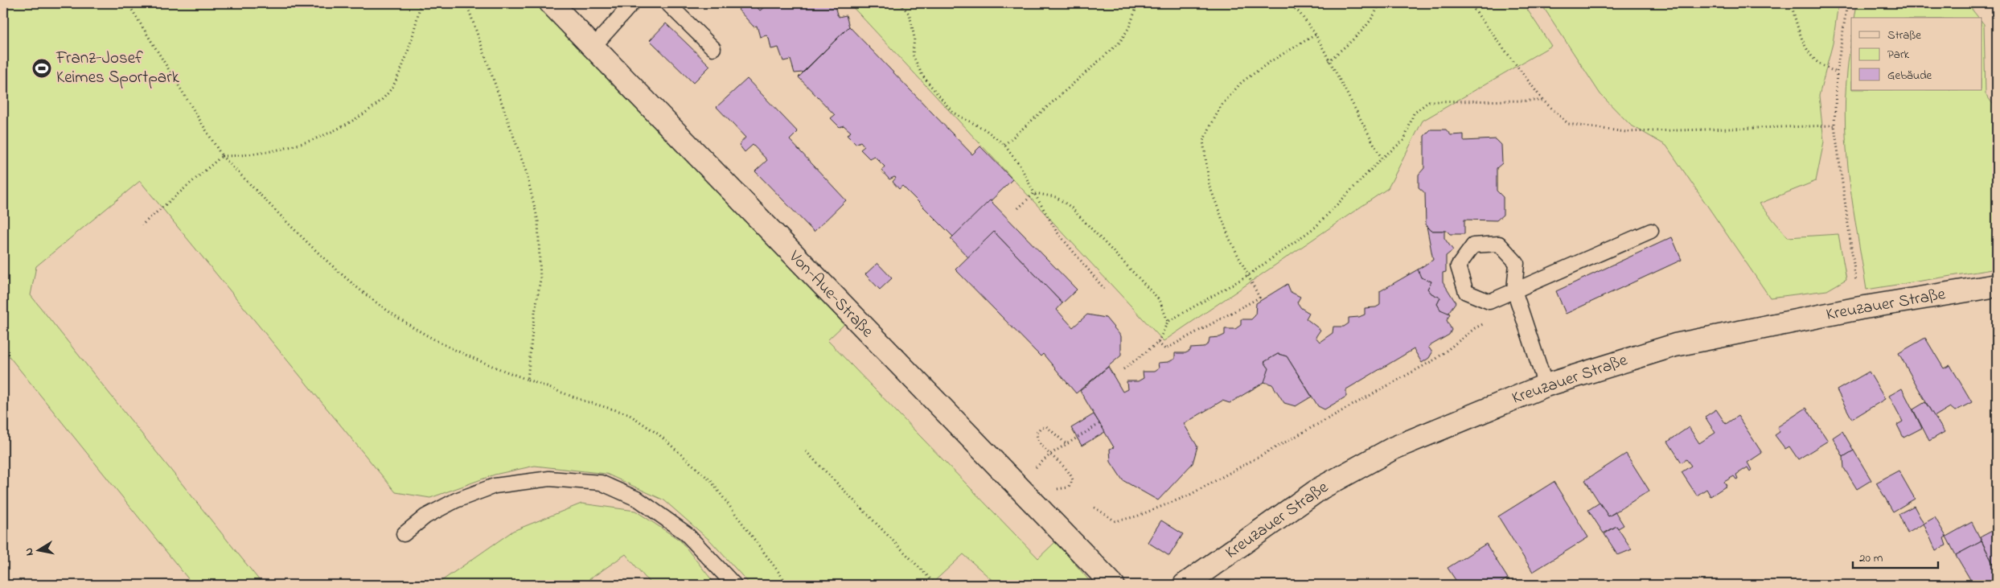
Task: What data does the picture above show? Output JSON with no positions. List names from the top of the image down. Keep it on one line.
{"streets":{"main road":["Von-Aue-Straße","Kreuzauer Straße"]},"places":{"sports":["Franz-Josef Keimes Sportpark"]},"legend":["Straße","Park","Gebäude"],"scale_bar":"20 m","north":"left"}
